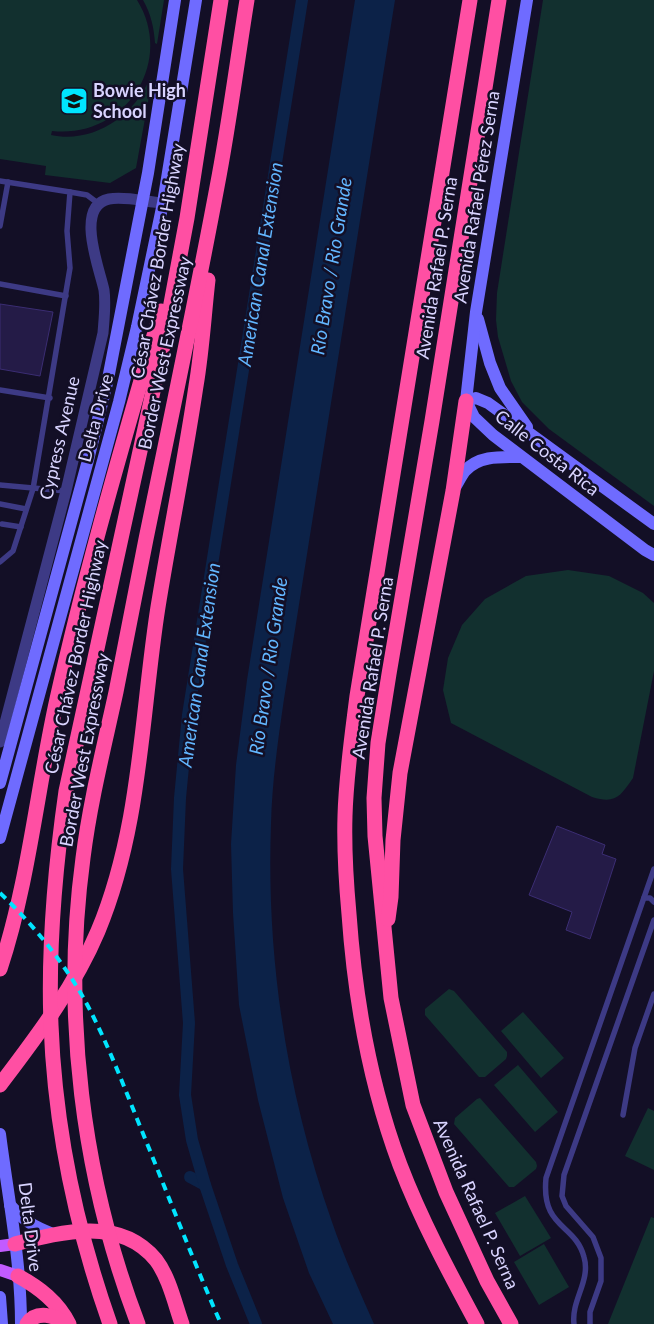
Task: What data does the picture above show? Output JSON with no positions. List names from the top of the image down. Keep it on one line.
{"streets":{"highway":["César Chávez Border Highway","Avenida Rafael P. Serna","Border West Expressway"],"main road":["Avenida Rafael Pérez Serna","Delta Drive","Calle Costa Rica"],"street":["Cypress Avenue"]},"crossings":[["Avenida Rafael Pérez Serna","Calle Costa Rica"]],"water":["American Canal Extension","Río Bravo / Rio Grande"],"places":{"school or university":["Bowie High School"]}}
